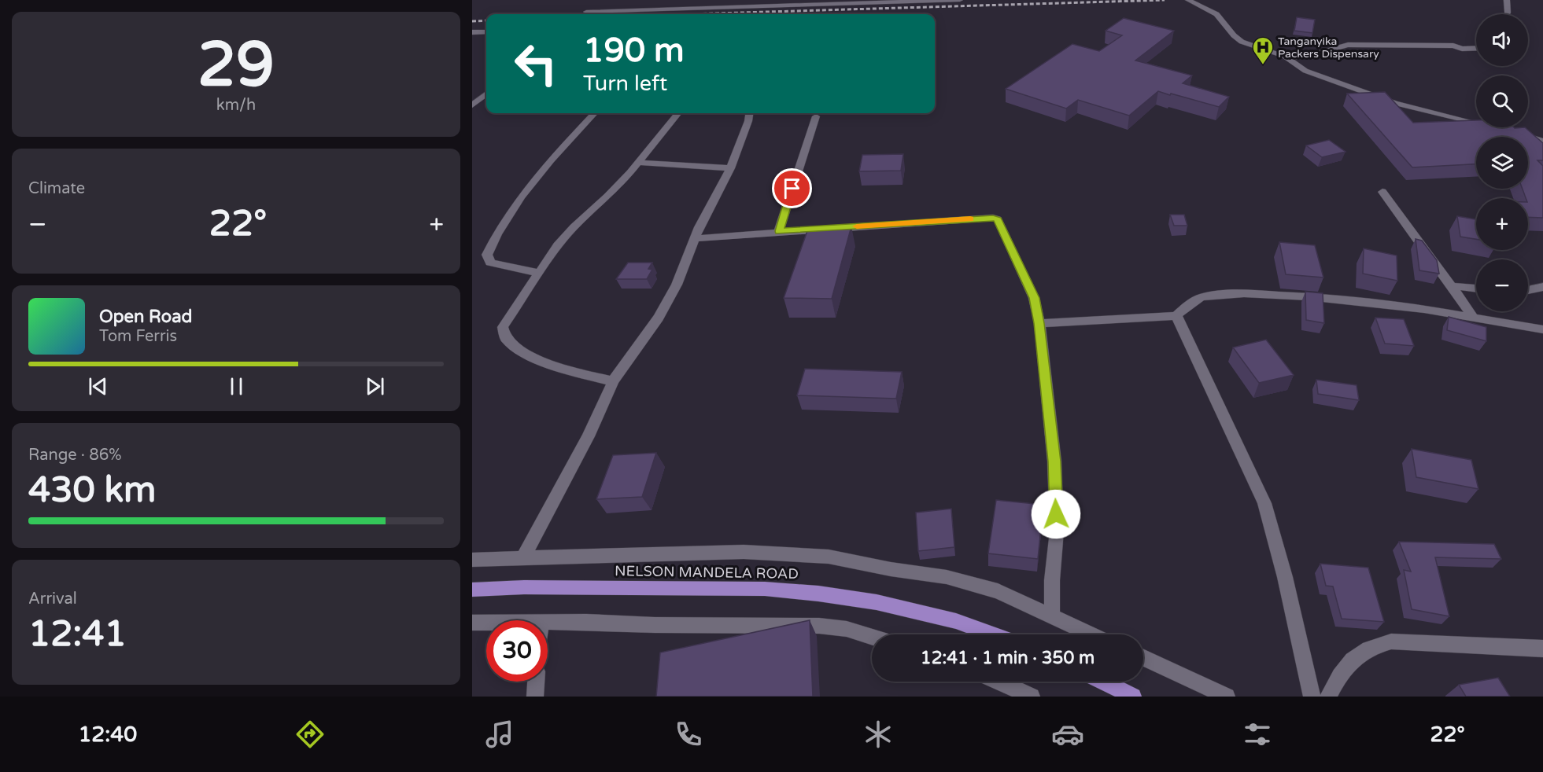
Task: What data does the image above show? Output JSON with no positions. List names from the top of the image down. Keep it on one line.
{"streets":{"main road":["NELSON MANDELA ROAD"]},"places":{"hospital":["Tanganyika Packers Dispensary"]},"page":{"tile":[["29","km/h"],"Climate",["Range · 86%","430 km"],["Arrival","12:41"]],"map_buttons":["+","−"],"turn":["190 m","Turn left"],"heat":["−","22°","+"],"song":["Open Road","Tom Ferris"],"limit":"30","trip":"12:41 · 1 min · 350 m","tabs":["12:40","22°"]}}
